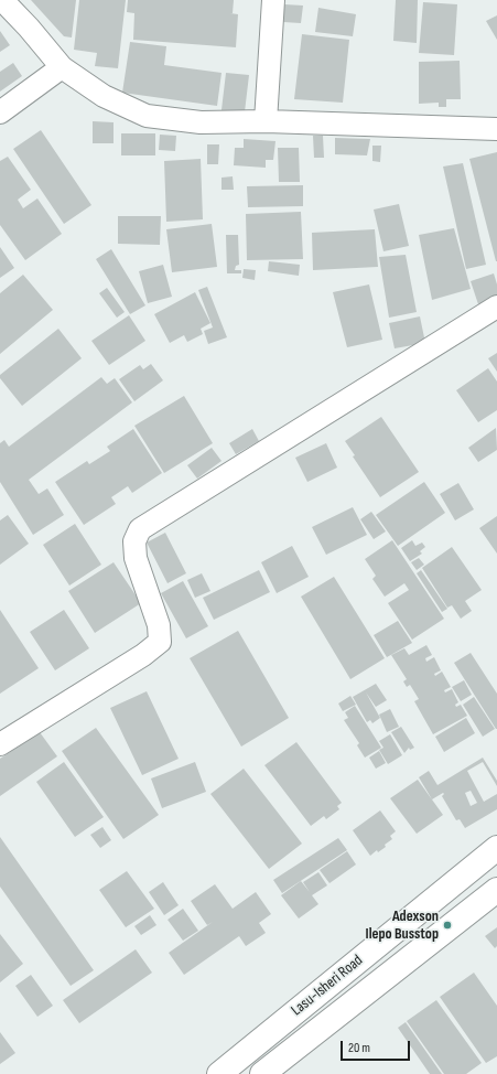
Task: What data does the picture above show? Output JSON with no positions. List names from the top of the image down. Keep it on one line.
{"streets":{"main road":["Lasu-Isheri Road"]},"places":["Adexson Ilepo Busstop"],"scale_bar":"20 m"}
